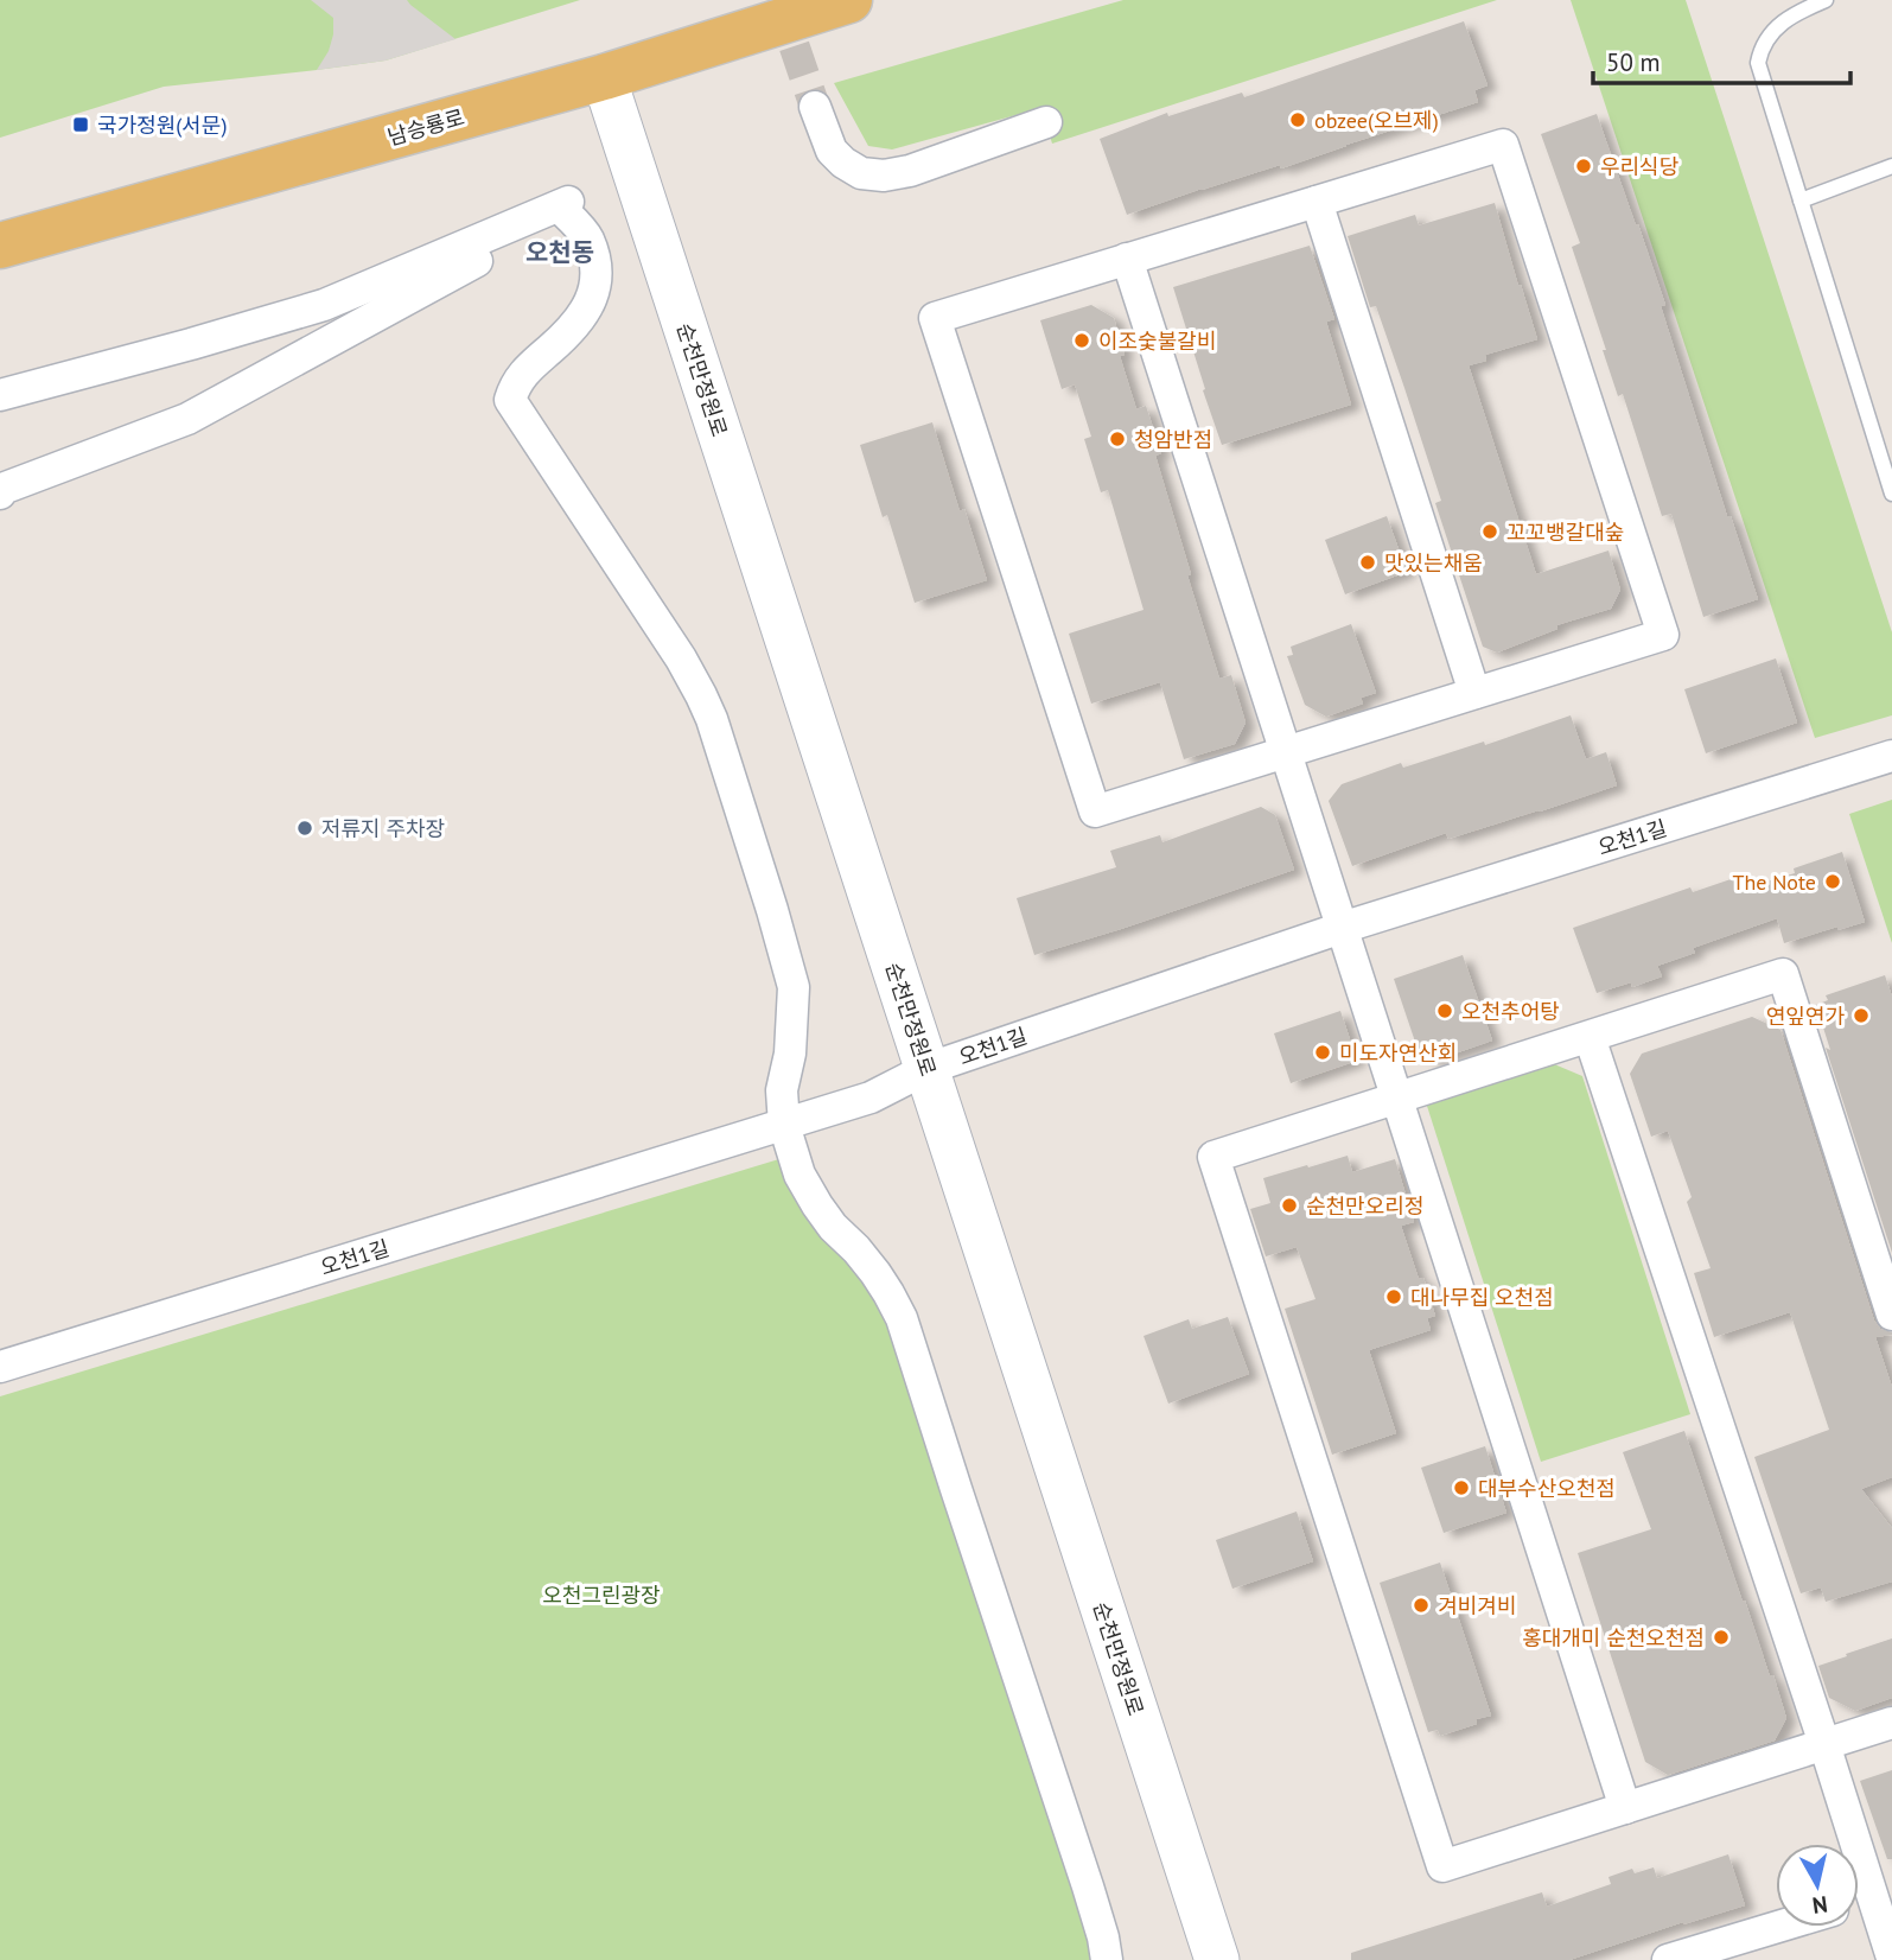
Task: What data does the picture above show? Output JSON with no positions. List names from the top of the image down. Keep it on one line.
{"streets":{"main road":["남승룡로","순천만정원로"],"street":["오천1길"]},"crossings":[["남승룡로","순천만정원로"],["순천만정원로","오천1길"]],"districts":["오천동"],"parks":["오천그린광장"],"places":{"other":["obzee(오브제)","우리식당","이조숯불갈비","청암반점","꼬꼬뱅갈대숲","맛있는채움","저류지 주차장","The Note","오천추어탕","연잎연가","미도자연산회","순천만오리정","대나무집 오천점","대부수산오천점","겨비겨비","홍대개미 순천오천점"],"transit":["국가정원(서문)"]},"scale_bar":"50 m","north":"bottom"}
